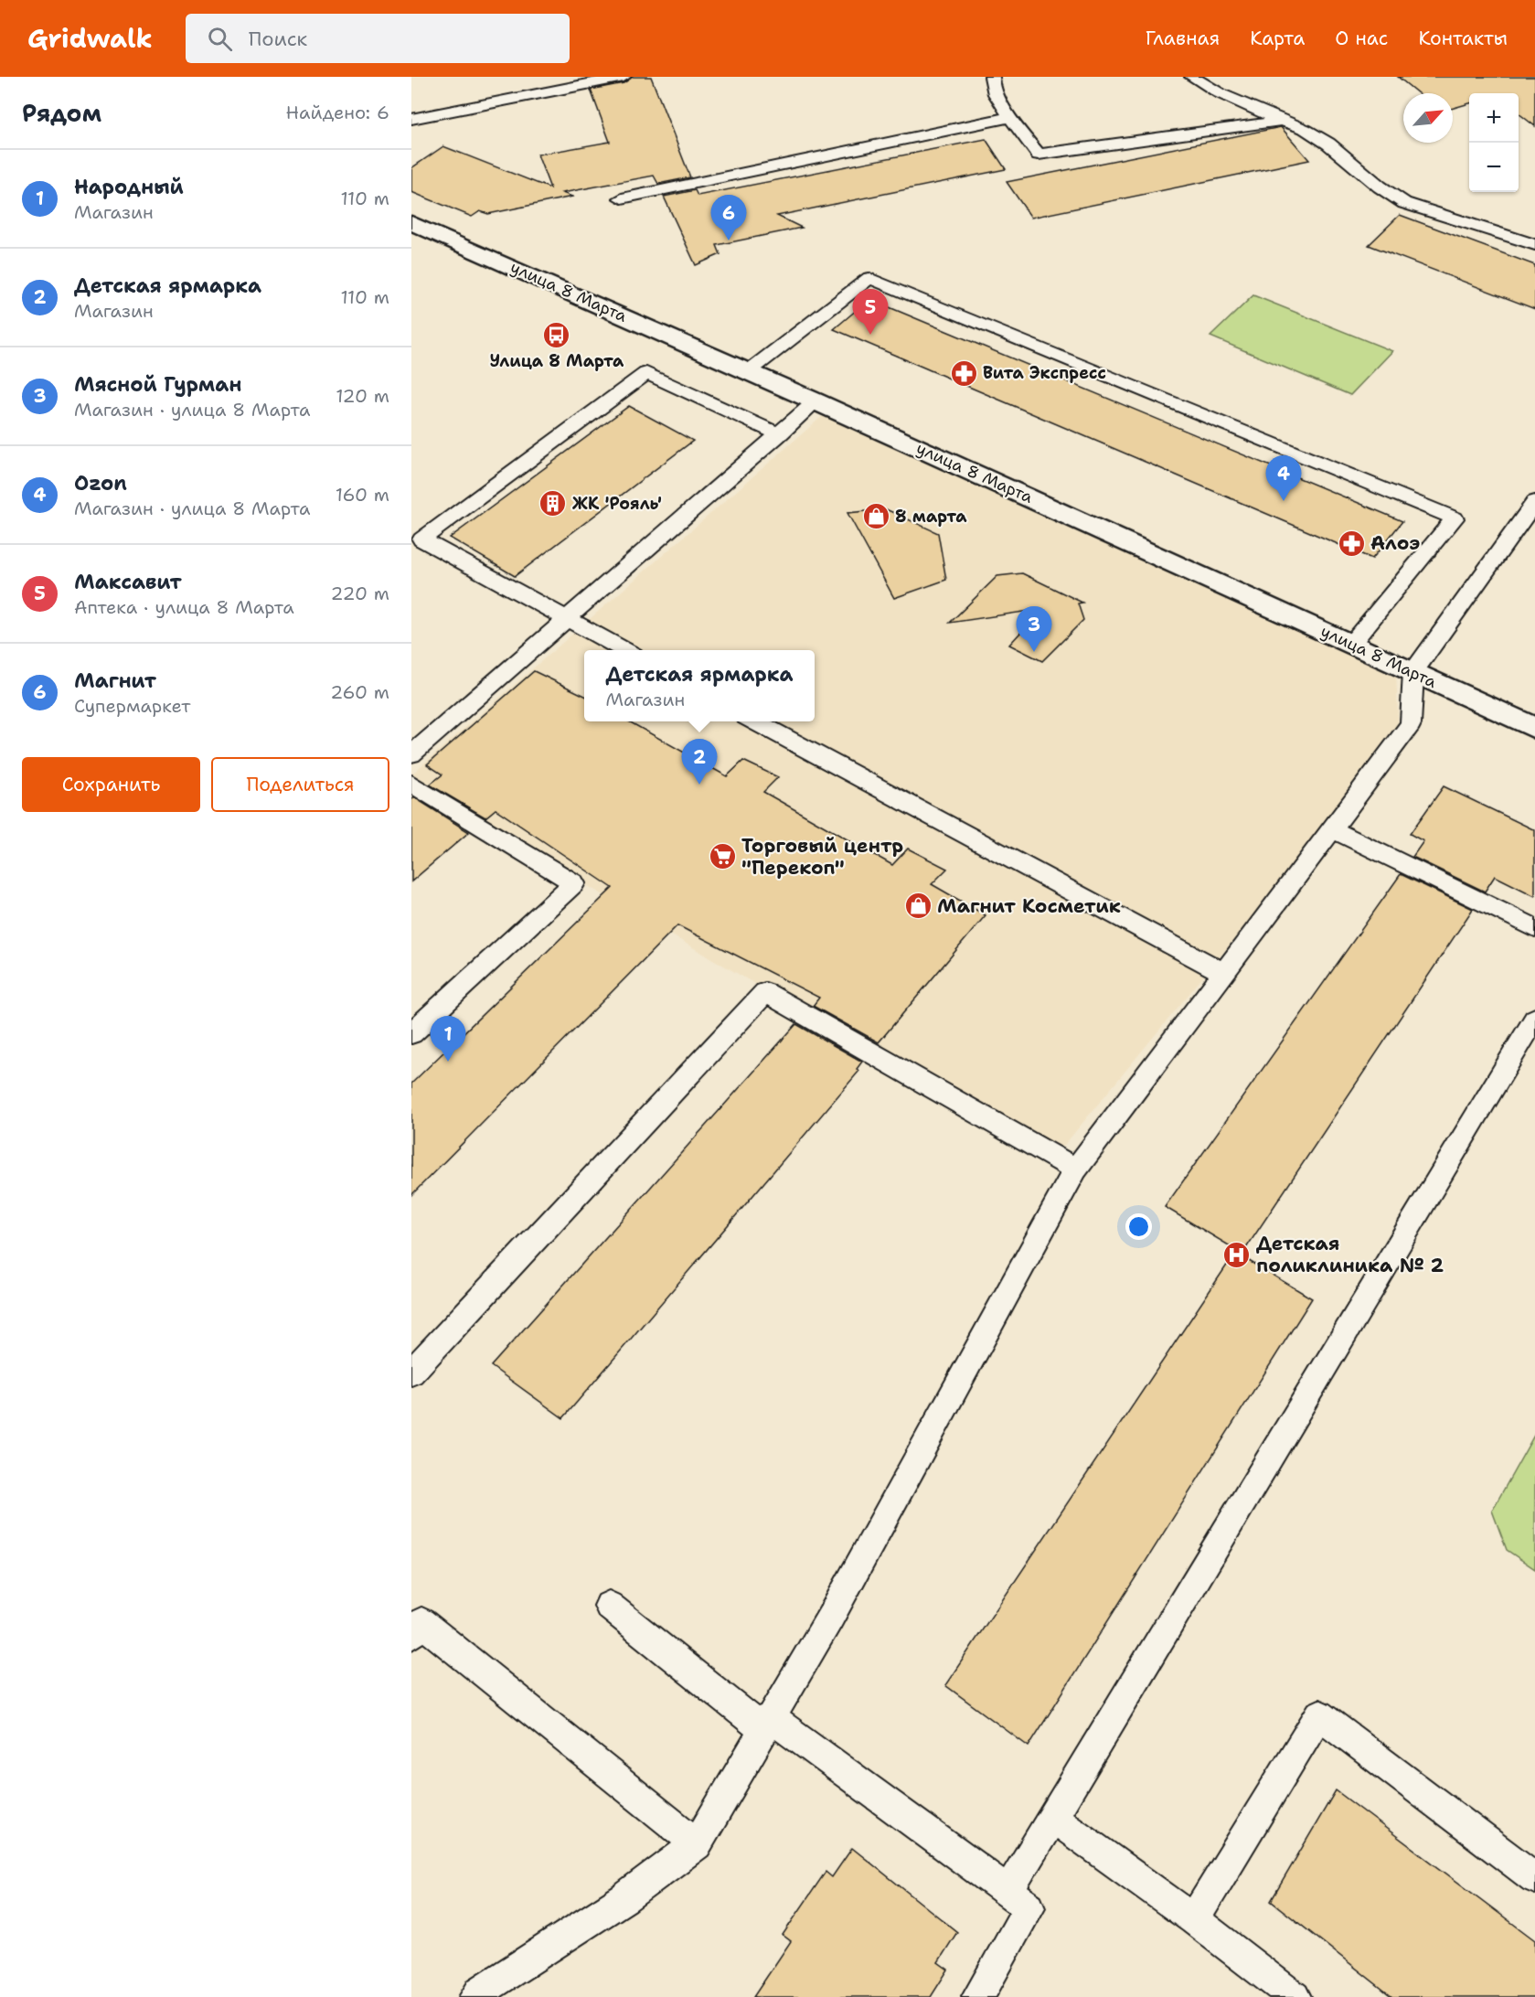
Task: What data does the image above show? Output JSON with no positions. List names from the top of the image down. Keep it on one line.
{"streets":{"street":["улица 8 Марта"]},"places":{"bus stop":["Улица 8 Марта"],"pharmacy":["Вита Экспресс","Алоэ"],"building":["ЖК 'Рояль'"],"shop":["8 марта","Магнит Косметик"],"supermarket":["Торговый центр \"Перекоп\""],"hospital":["Детская поликлиника № 2"]},"north":"top right","page":{"header":"Gridwalk","search":"Поиск","nav":["Главная","Карта","О нас","Контакты"],"heading":["Рядом","Найдено: 6"],"map_buttons":["+","−"],"list":[{"mark":"1","name":"Народный","note":"Магазин","value":"110 m"},{"mark":"2","name":"Детская ярмарка","note":"Магазин","value":"110 m"},{"mark":"3","name":"Мясной Гурман","note":"Магазин · улица 8 Марта","value":"120 m"},{"mark":"4","name":"Ozon","note":"Магазин · улица 8 Марта","value":"160 m"},{"mark":"5","name":"Максавит","note":"Аптека · улица 8 Марта","value":"220 m"},{"mark":"6","name":"Магнит","note":"Супермаркет","value":"260 m"}],"pins":["6","5","4","3","2","1"],"popup":["Детская ярмарка","Магазин"],"buttons":["Сохранить","Поделиться"]}}
